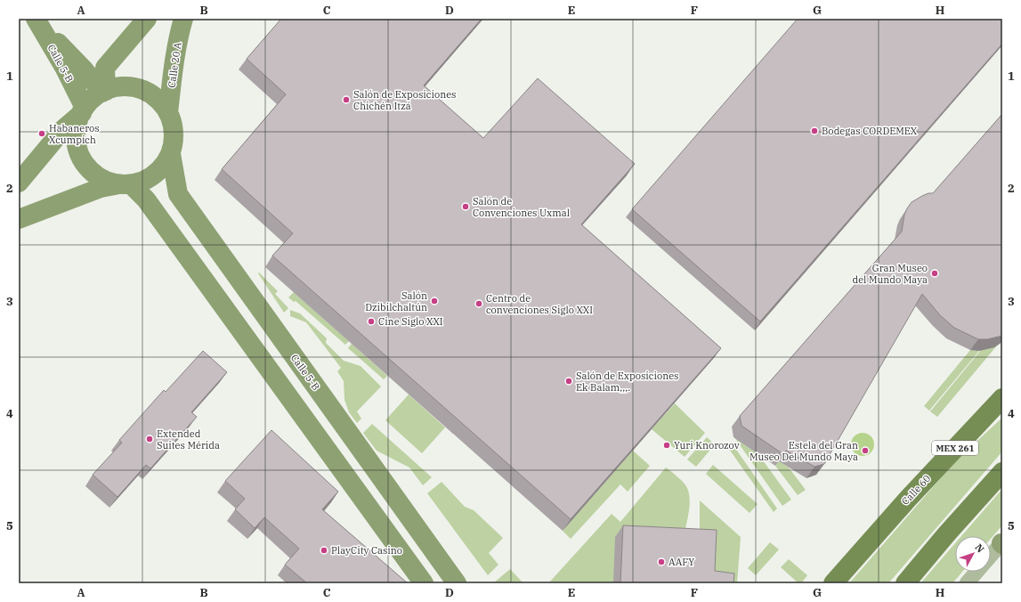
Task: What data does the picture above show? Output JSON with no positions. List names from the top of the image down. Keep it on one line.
{"streets":{"main road":["MEX 261","Calle 60"],"street":["Calle 5-B","Calle 20 A"]},"crossings":[["Calle 5-B","Calle 20 A"]],"places":["Salón de Exposiciones Chichén Itzá","Bodegas CORDEMEX","Habaneros Xcumpich","Salón de Convenciones Uxmal","Gran Museo del Mundo Maya","Salón Dzibilchaltún","Centro de convenciones Siglo XXI","Cine Siglo XXI","Salón de Exposiciones Ek Balam,,,.","Extended Suites Mérida","Yuri Knorozov","Estela del Gran Museo Del Mundo Maya","PlayCity Casino","AAFY"],"north":"top right","grid":{"columns":["A","B","C","D","E","F","G","H"],"rows":["1","2","3","4","5"]}}
